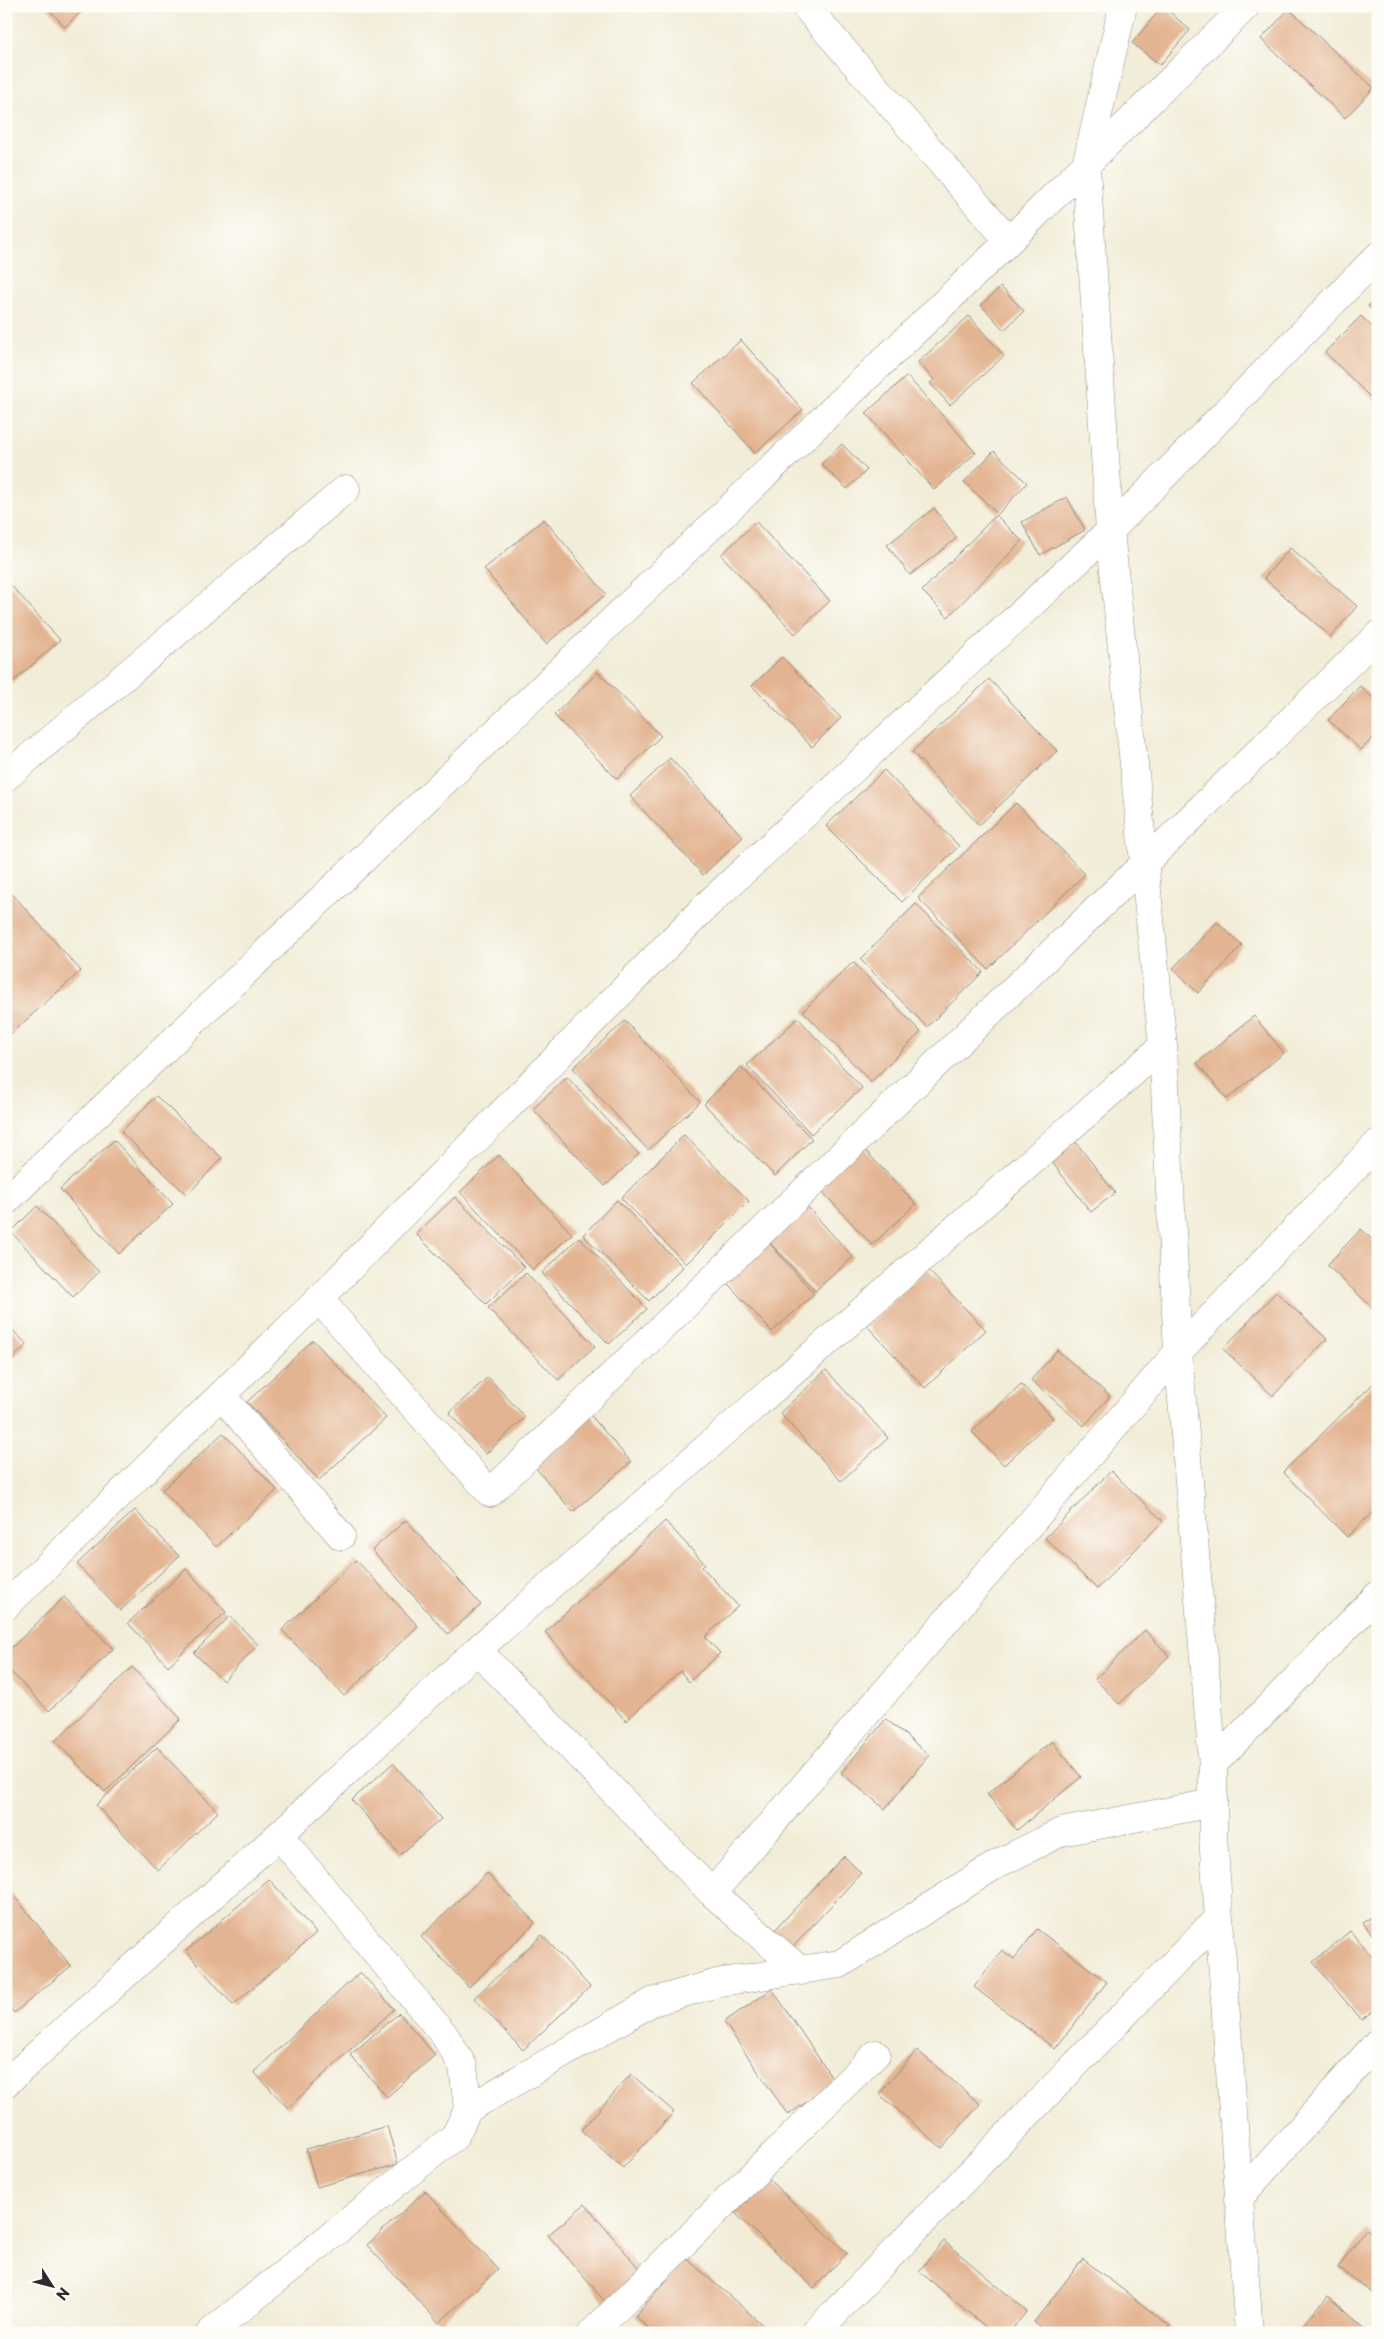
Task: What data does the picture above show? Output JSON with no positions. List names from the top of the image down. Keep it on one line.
{"north":"bottom right"}
